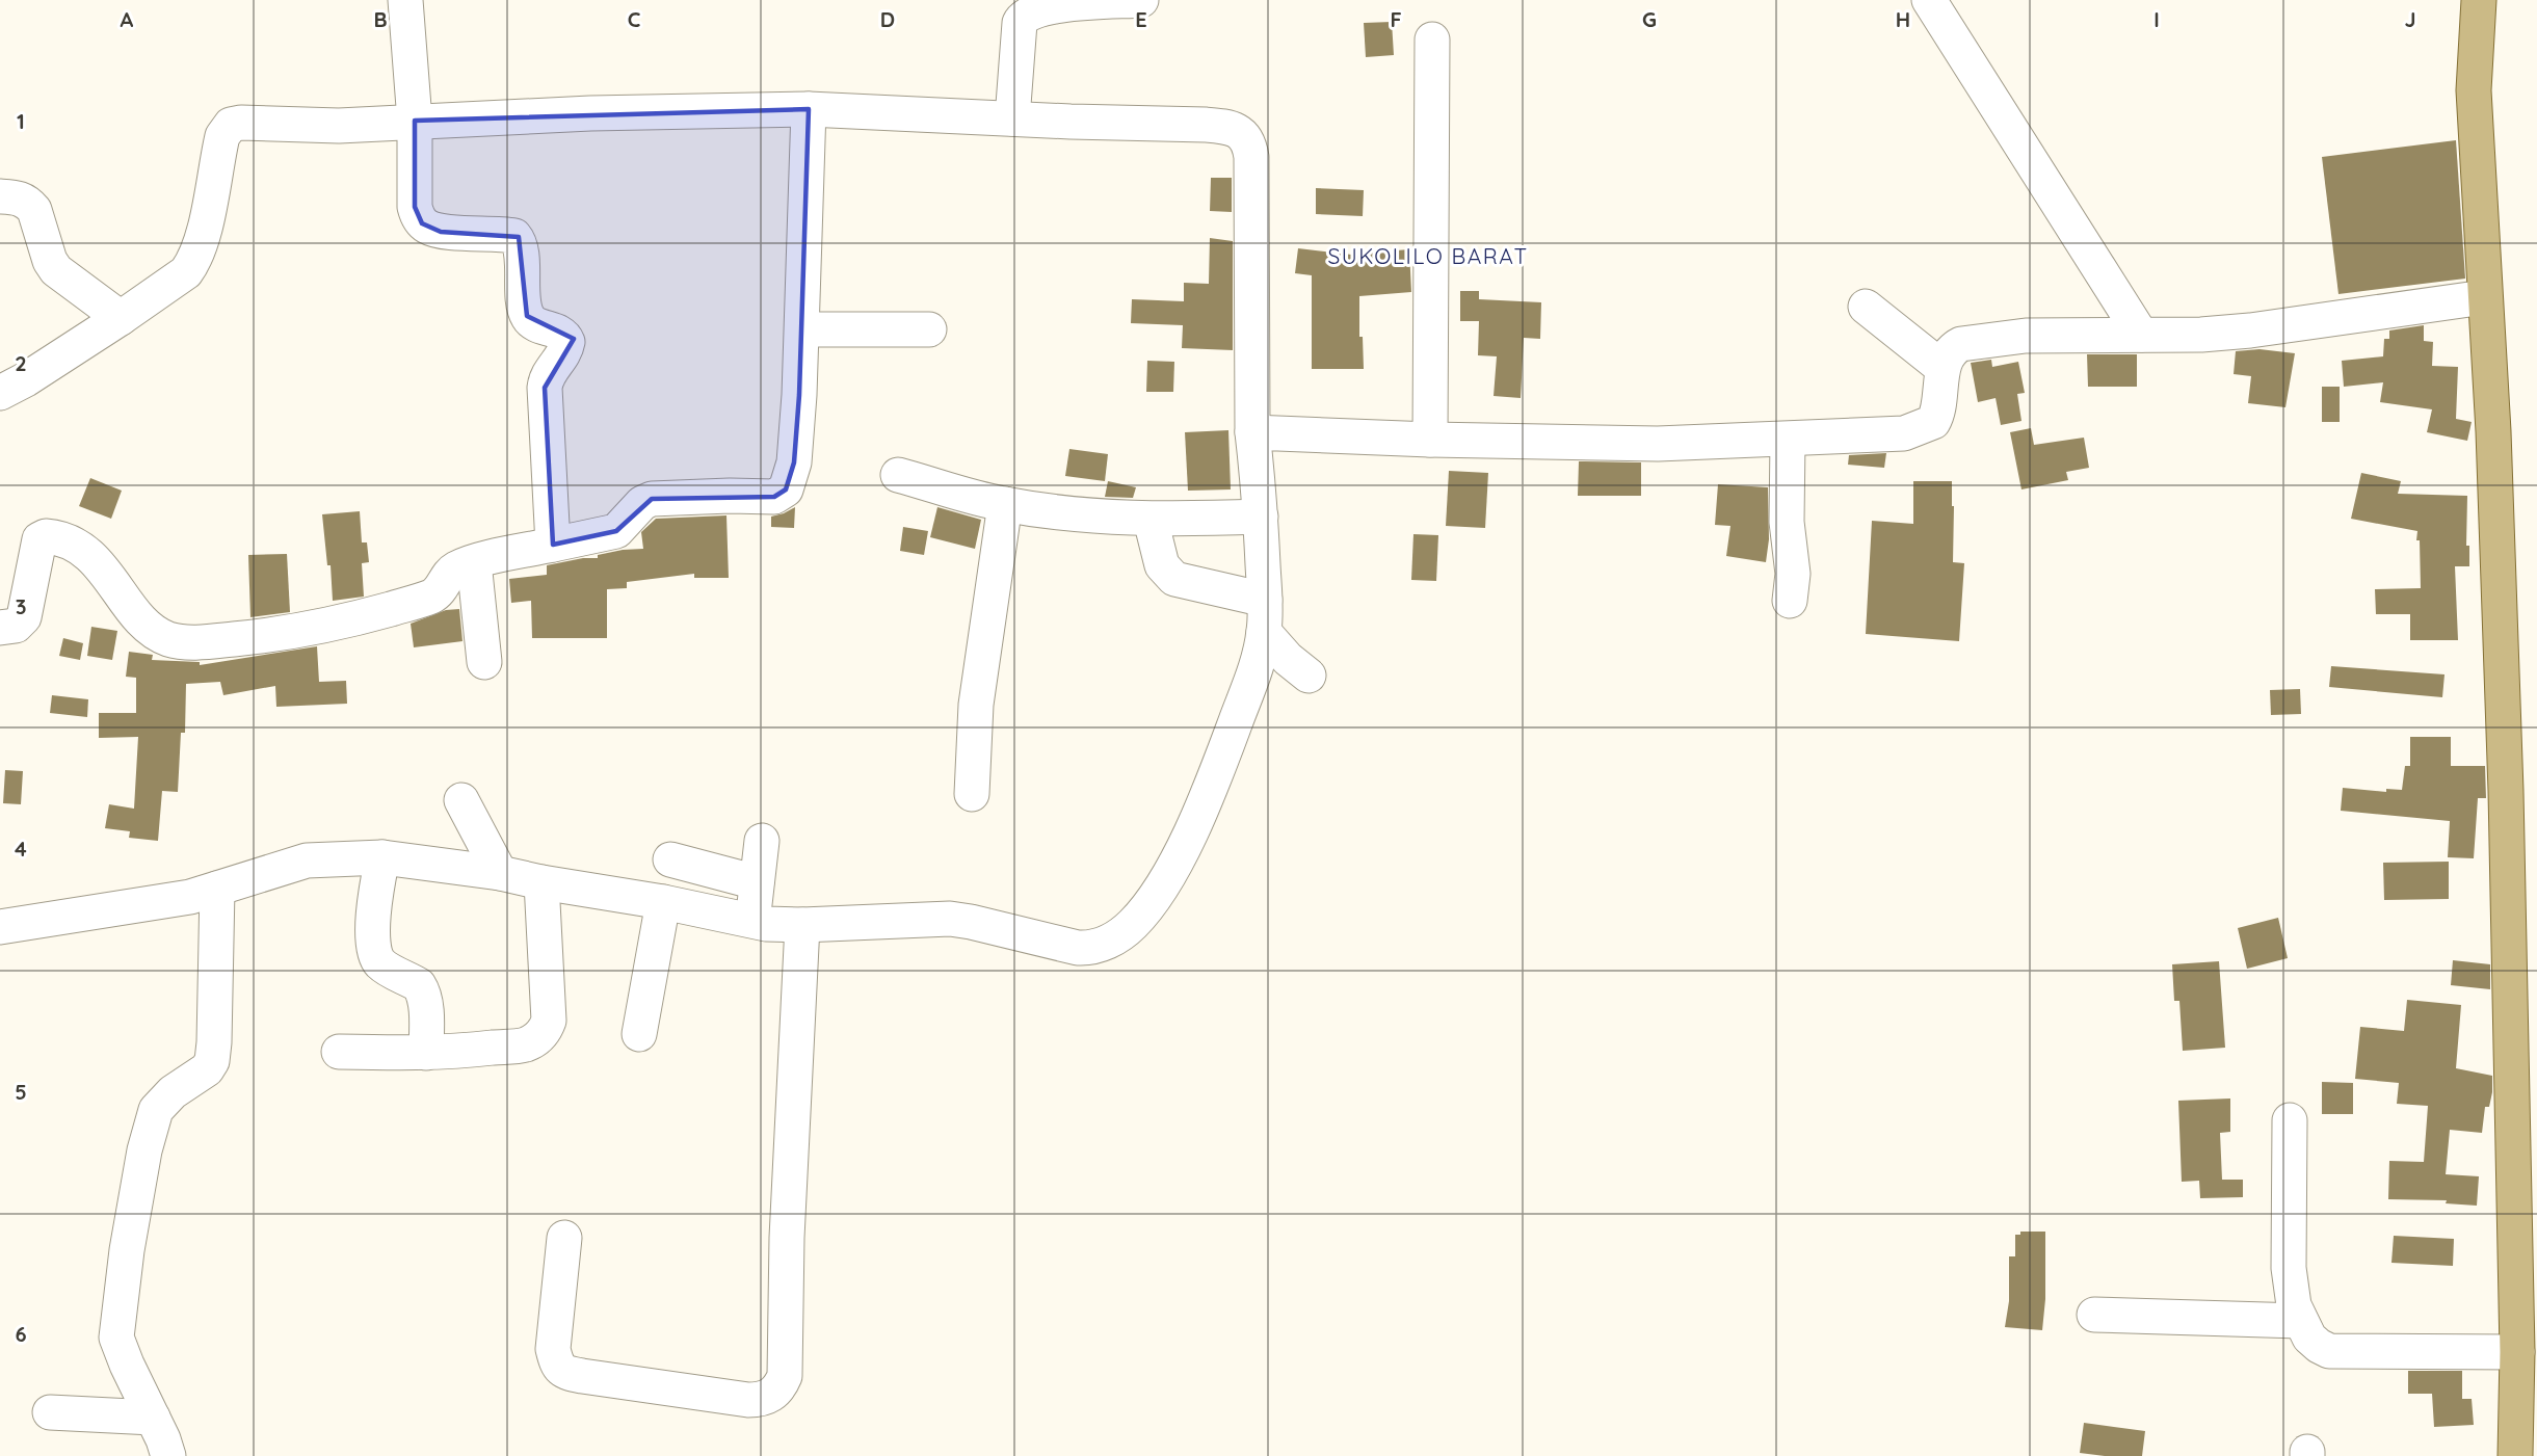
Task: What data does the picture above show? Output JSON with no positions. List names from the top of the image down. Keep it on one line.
{"districts":["SUKOLILO BARAT"],"grid":{"columns":["A","B","C","D","E","F","G","H","I","J"],"rows":["1","2","3","4","5","6"]}}
